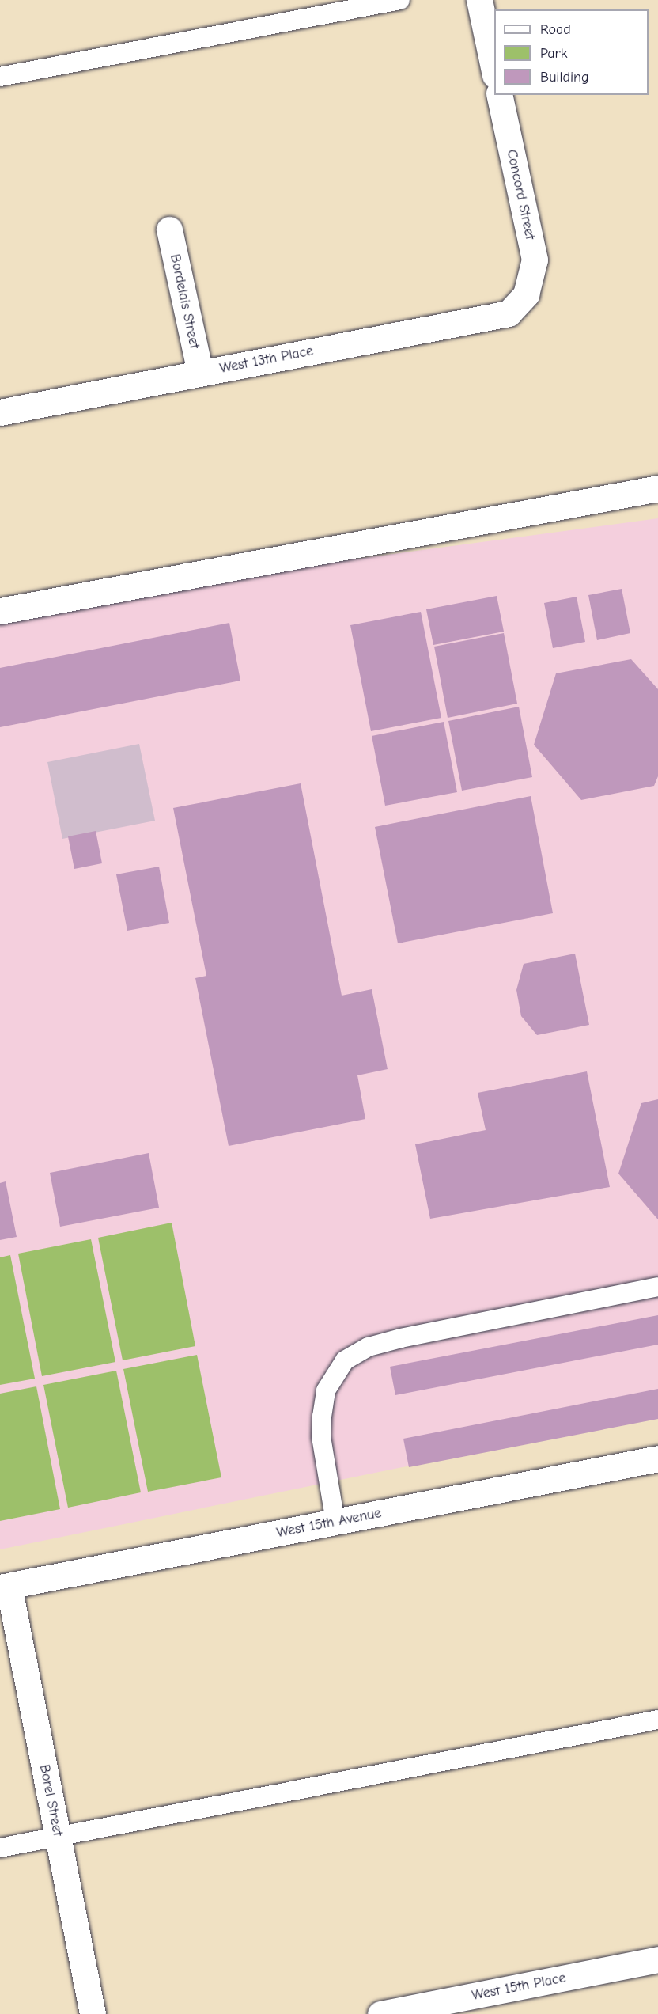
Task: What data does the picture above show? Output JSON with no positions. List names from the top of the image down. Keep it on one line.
{"streets":{"street":["Concord Street","Bordelais Street","West 13th Place","West 15th Avenue","Borel Street","West 15th Place"]},"crossings":[["Concord Street","West 13th Place"],["Bordelais Street","West 13th Place"],["West 15th Avenue","Borel Street"]],"legend":["Road","Park","Building"]}
